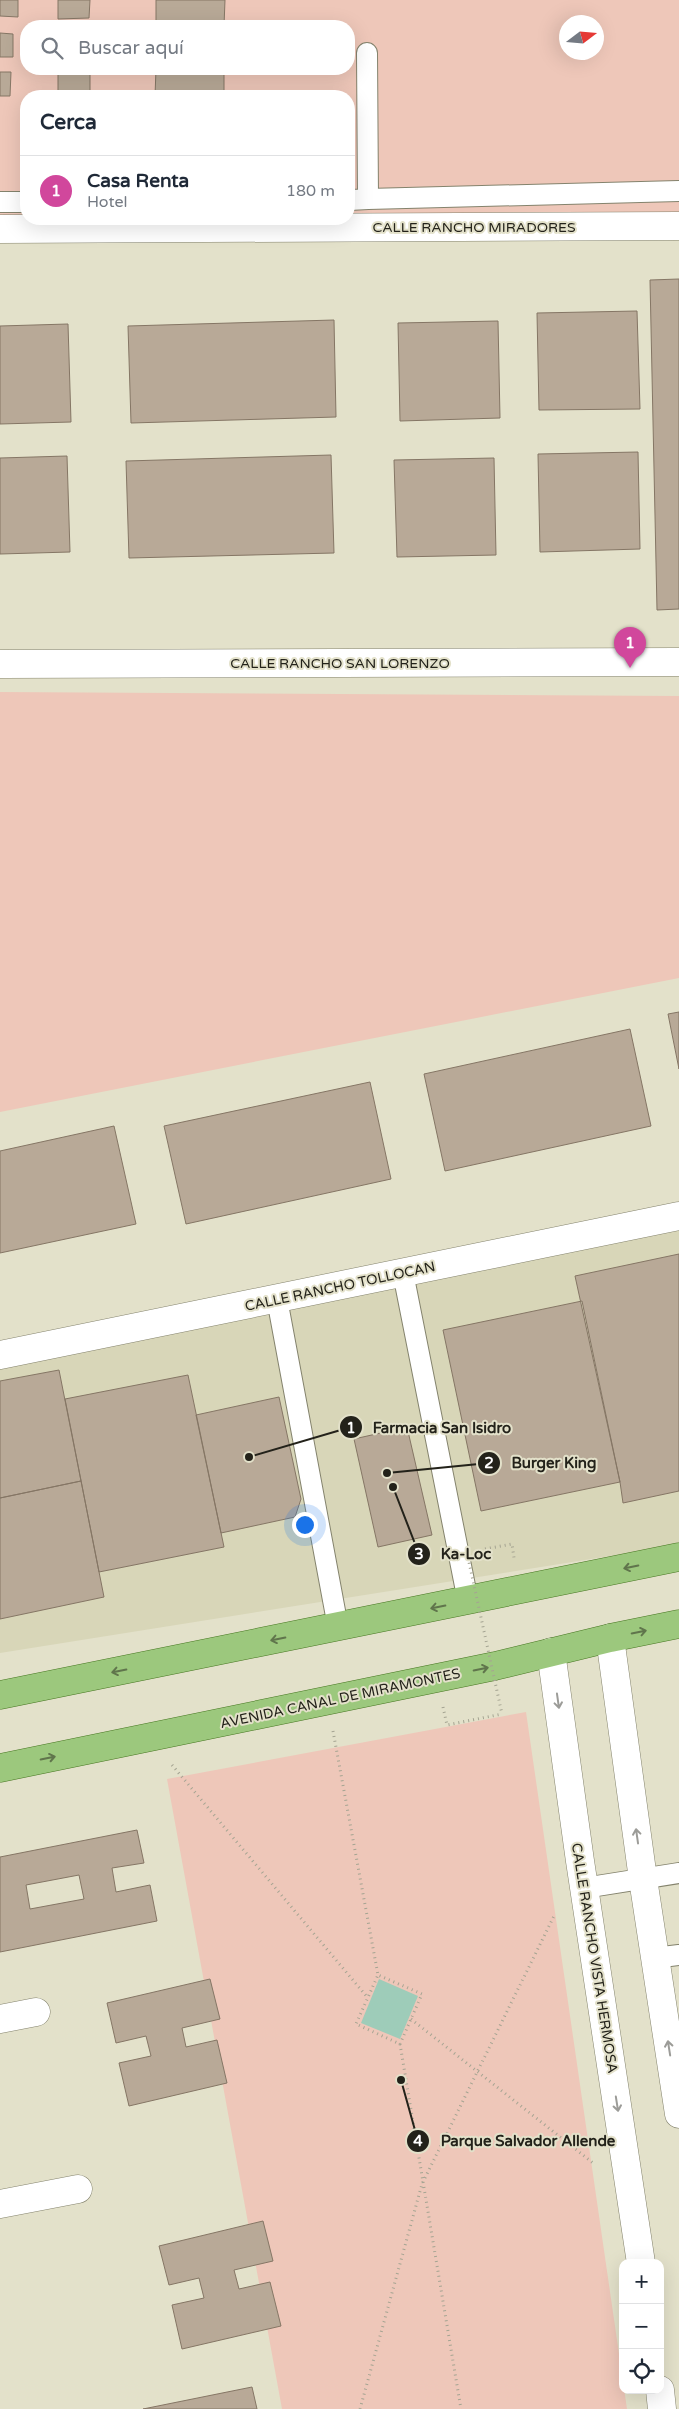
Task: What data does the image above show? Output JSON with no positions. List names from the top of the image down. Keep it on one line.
{"streets":{"main road":["AVENIDA CANAL DE MIRAMONTES"],"street":["CALLE RANCHO MIRADORES","CALLE RANCHO SAN LORENZO","CALLE RANCHO TOLLOCAN","CALLE RANCHO VISTA HERMOSA"]},"crossings":[["AVENIDA CANAL DE MIRAMONTES","CALLE RANCHO VISTA HERMOSA"]],"places":["Farmacia San Isidro","Burger King","Ka-Loc","Parque Salvador Allende"],"north":"right","page":{"search":"Buscar aquí","heading":"Cerca","list":[{"mark":"1","name":"Casa Renta","note":"Hotel","value":"180 m"}],"pins":"1","map_buttons":["+","−"]}}
